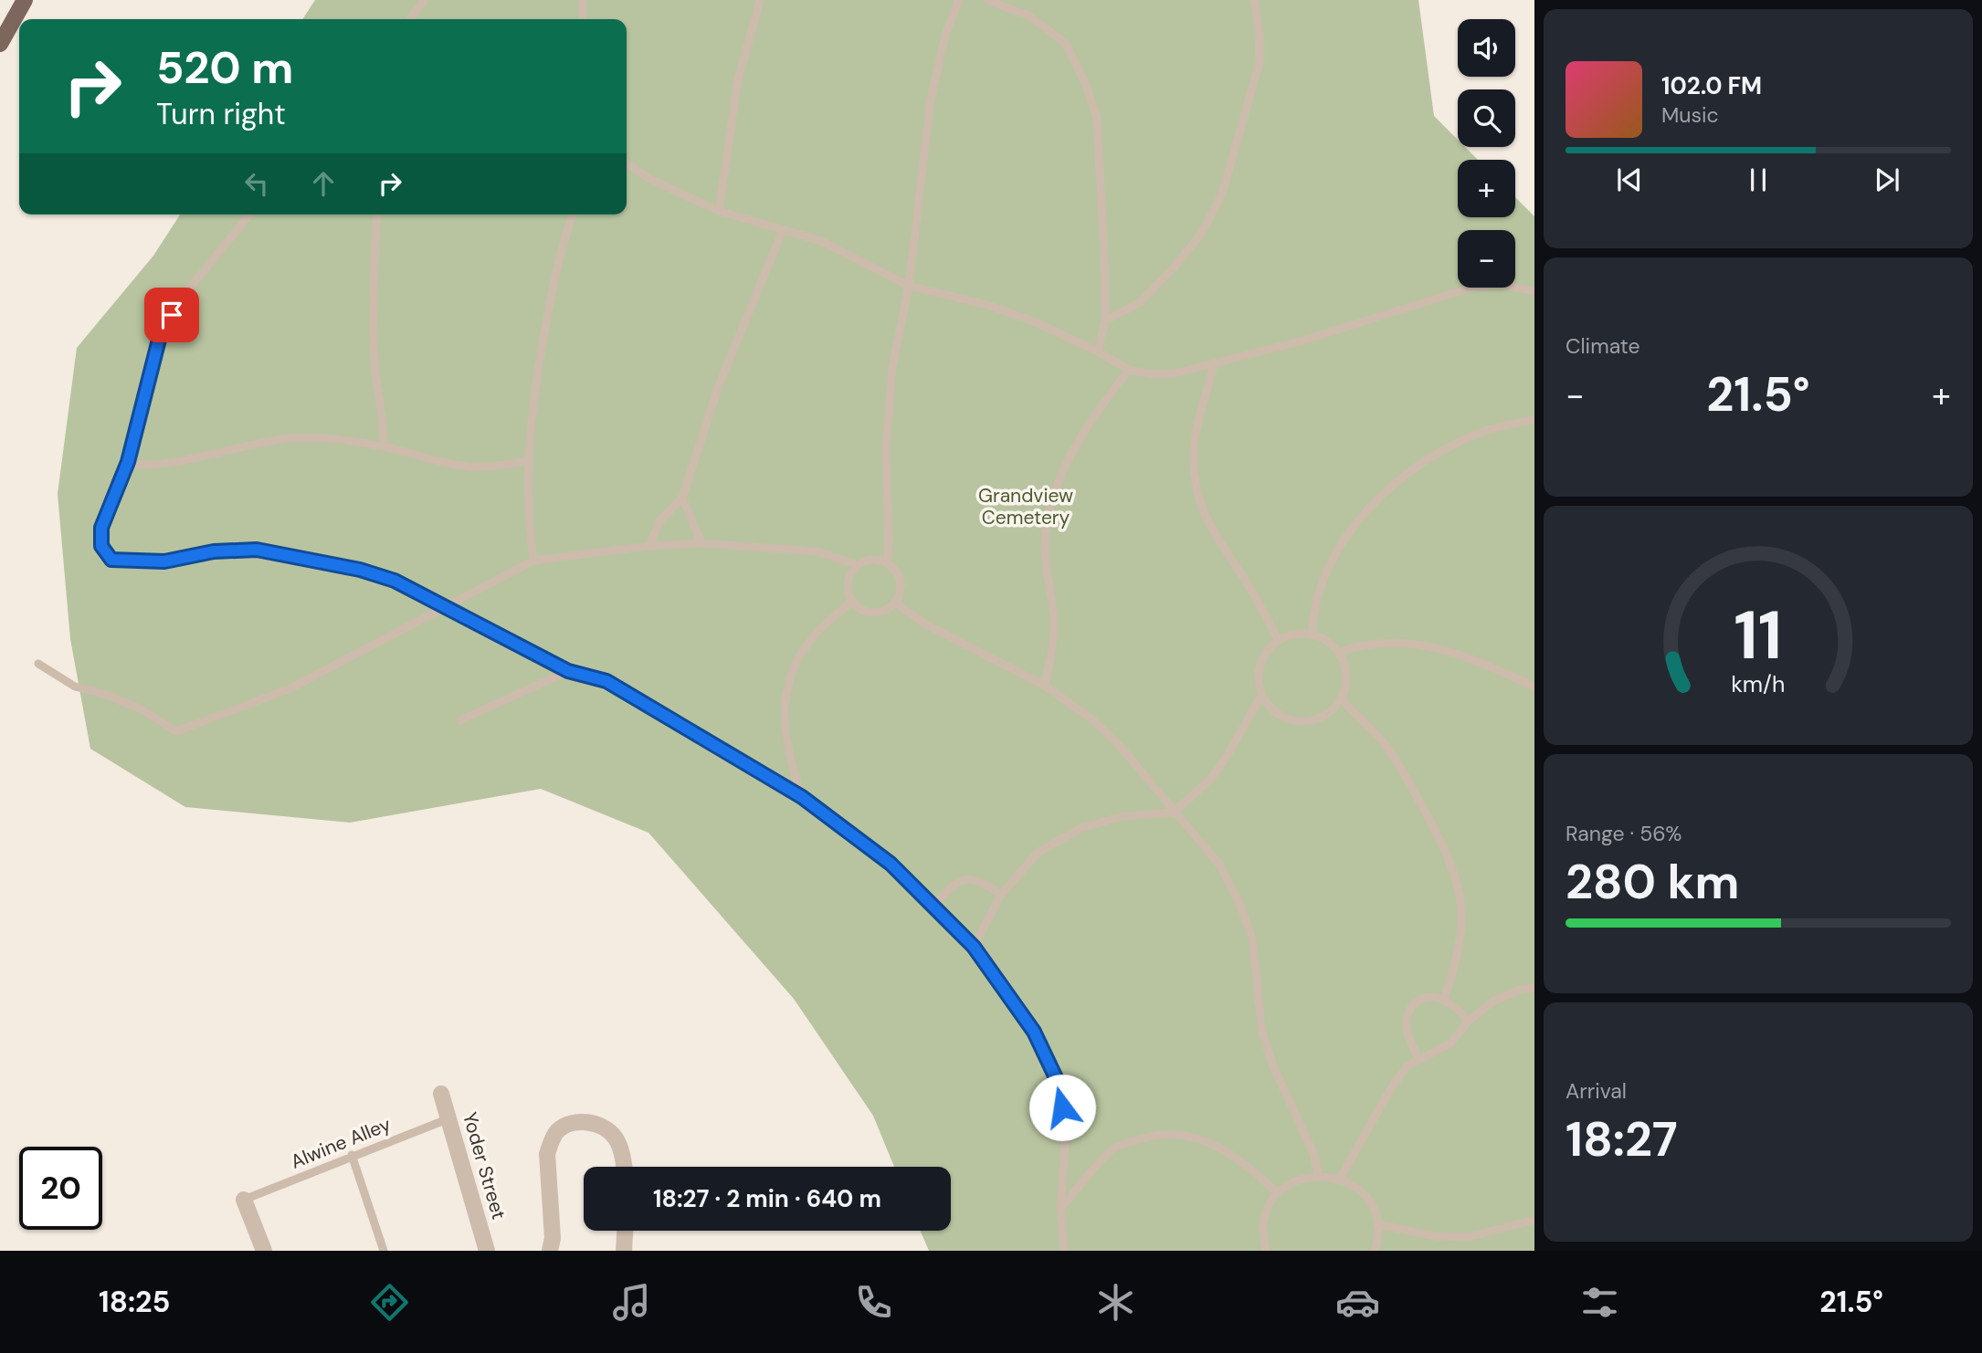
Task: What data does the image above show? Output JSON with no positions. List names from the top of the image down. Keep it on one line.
{"streets":{"street":["Yoder Street"],"lane":["Alwine Alley"]},"crossings":[["Alwine Alley","Yoder Street"]],"parks":["Grandview Cemetery"],"page":{"map_buttons":["+","−"],"turn":["520 m","Turn right"],"song":["102.0 FM","Music"],"tile":["Climate",["Range · 56%","280 km"],["Arrival","18:27"]],"heat":["−","21.5°","+"],"limit":"20","trip":"18:27 · 2 min · 640 m","tabs":["18:25","21.5°"],"gauge":["11","km/h"]}}
